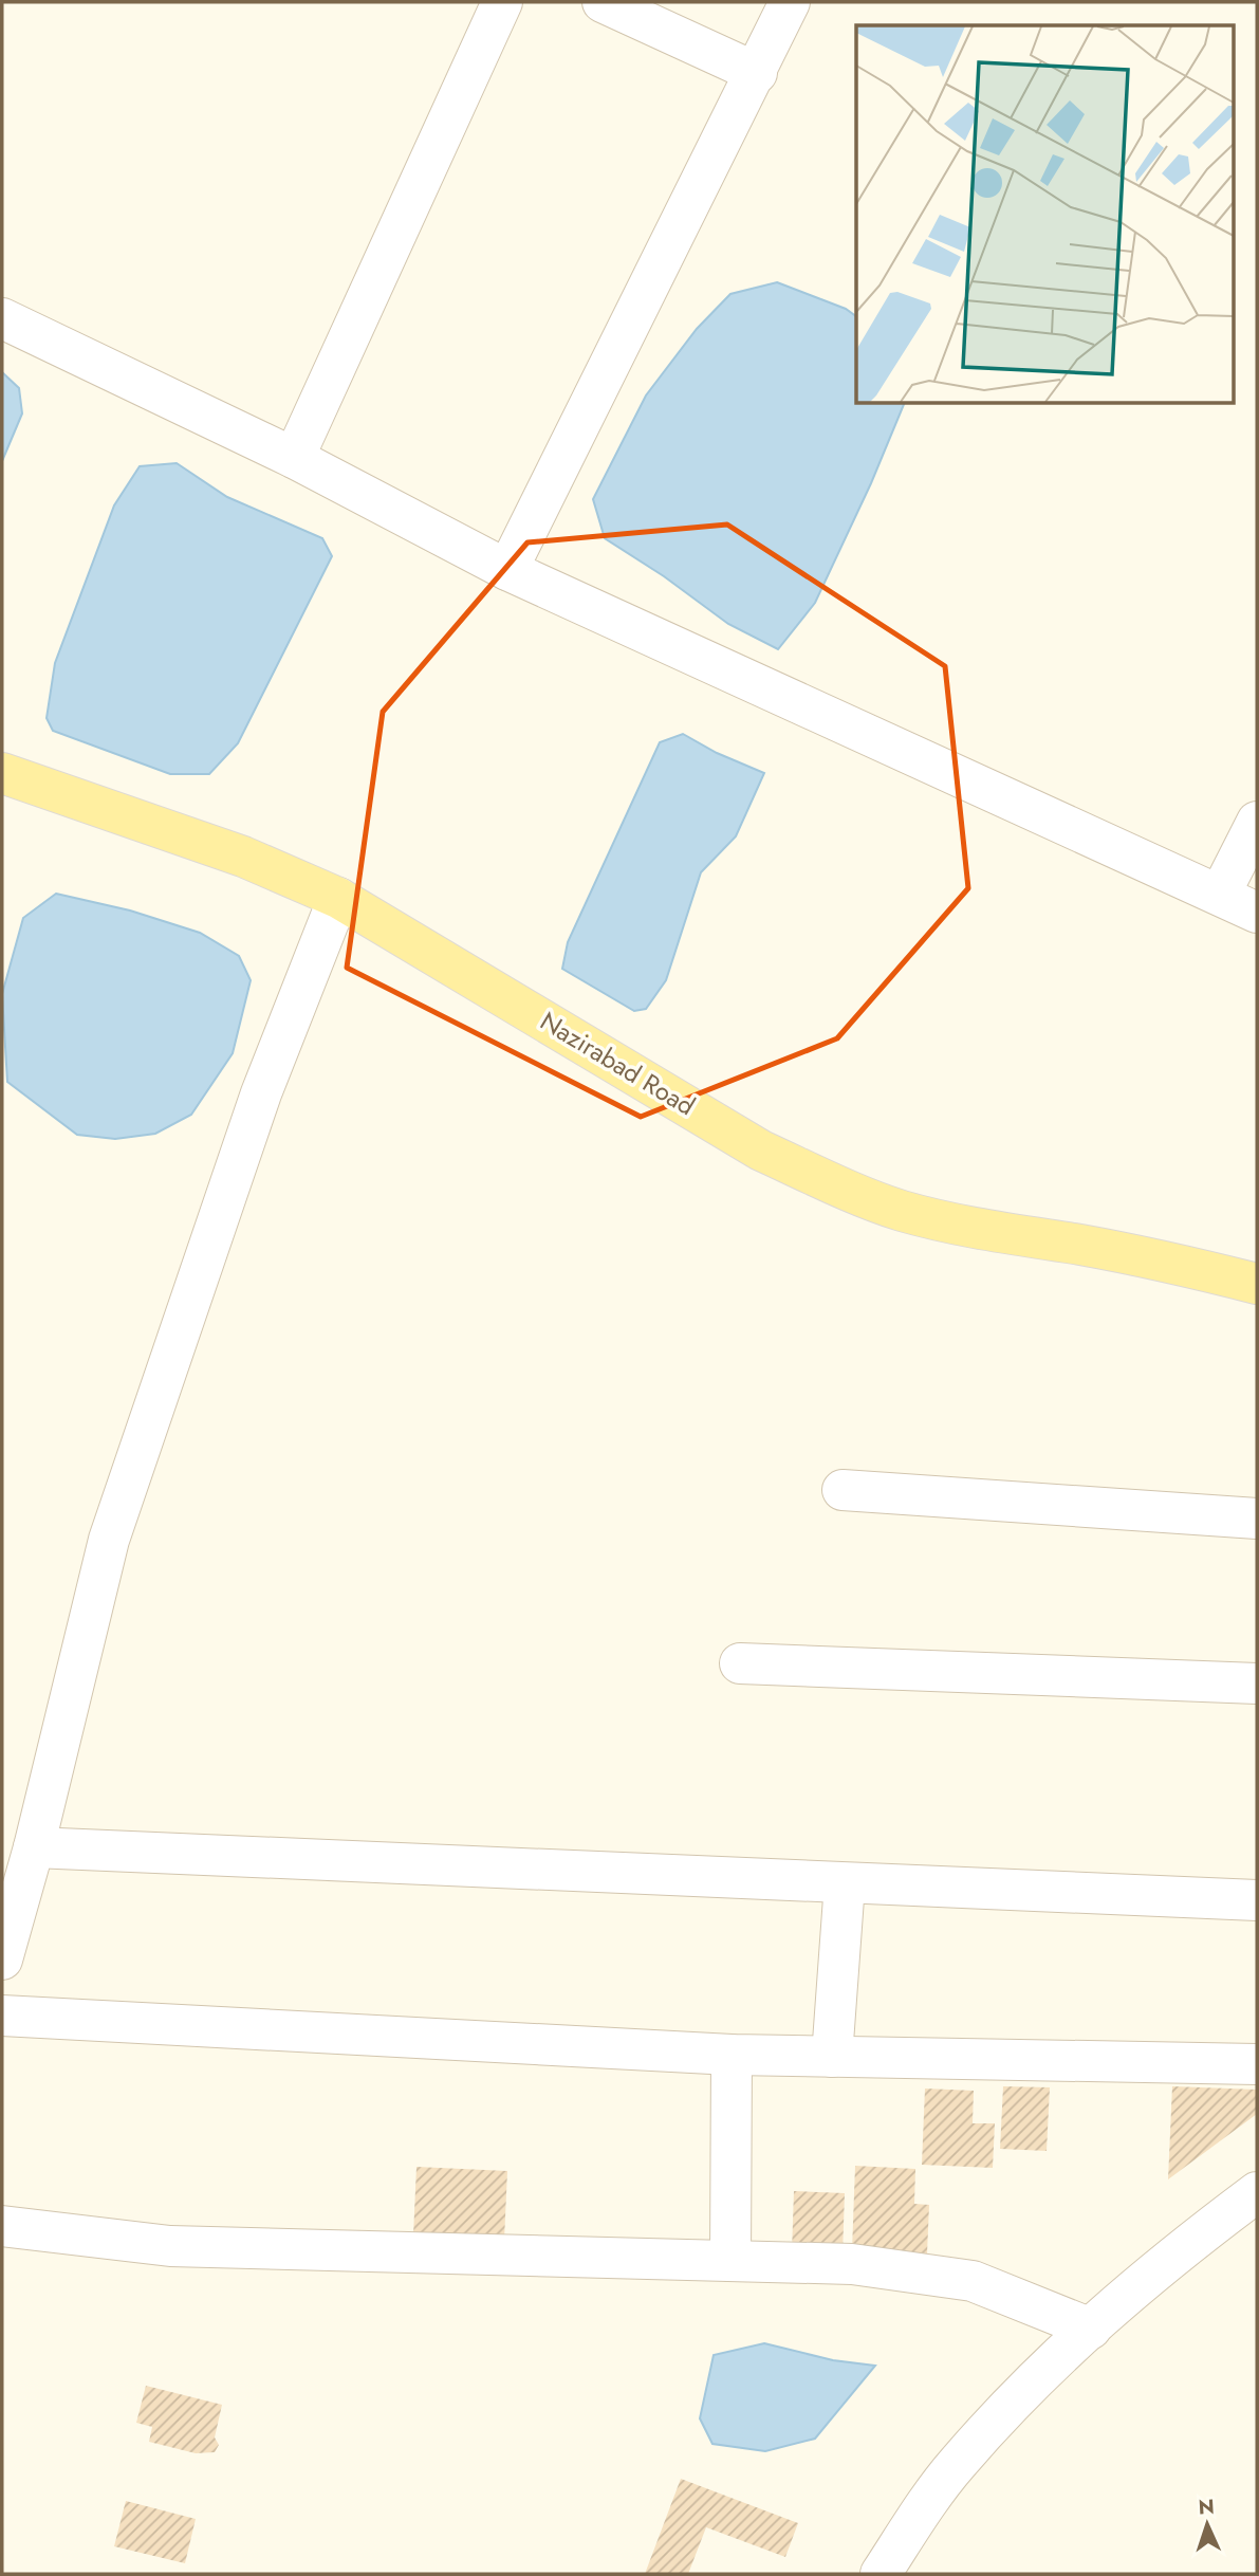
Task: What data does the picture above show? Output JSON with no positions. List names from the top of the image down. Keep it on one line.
{"streets":{"main road":["Nazirabad Road"]},"north":"top"}
